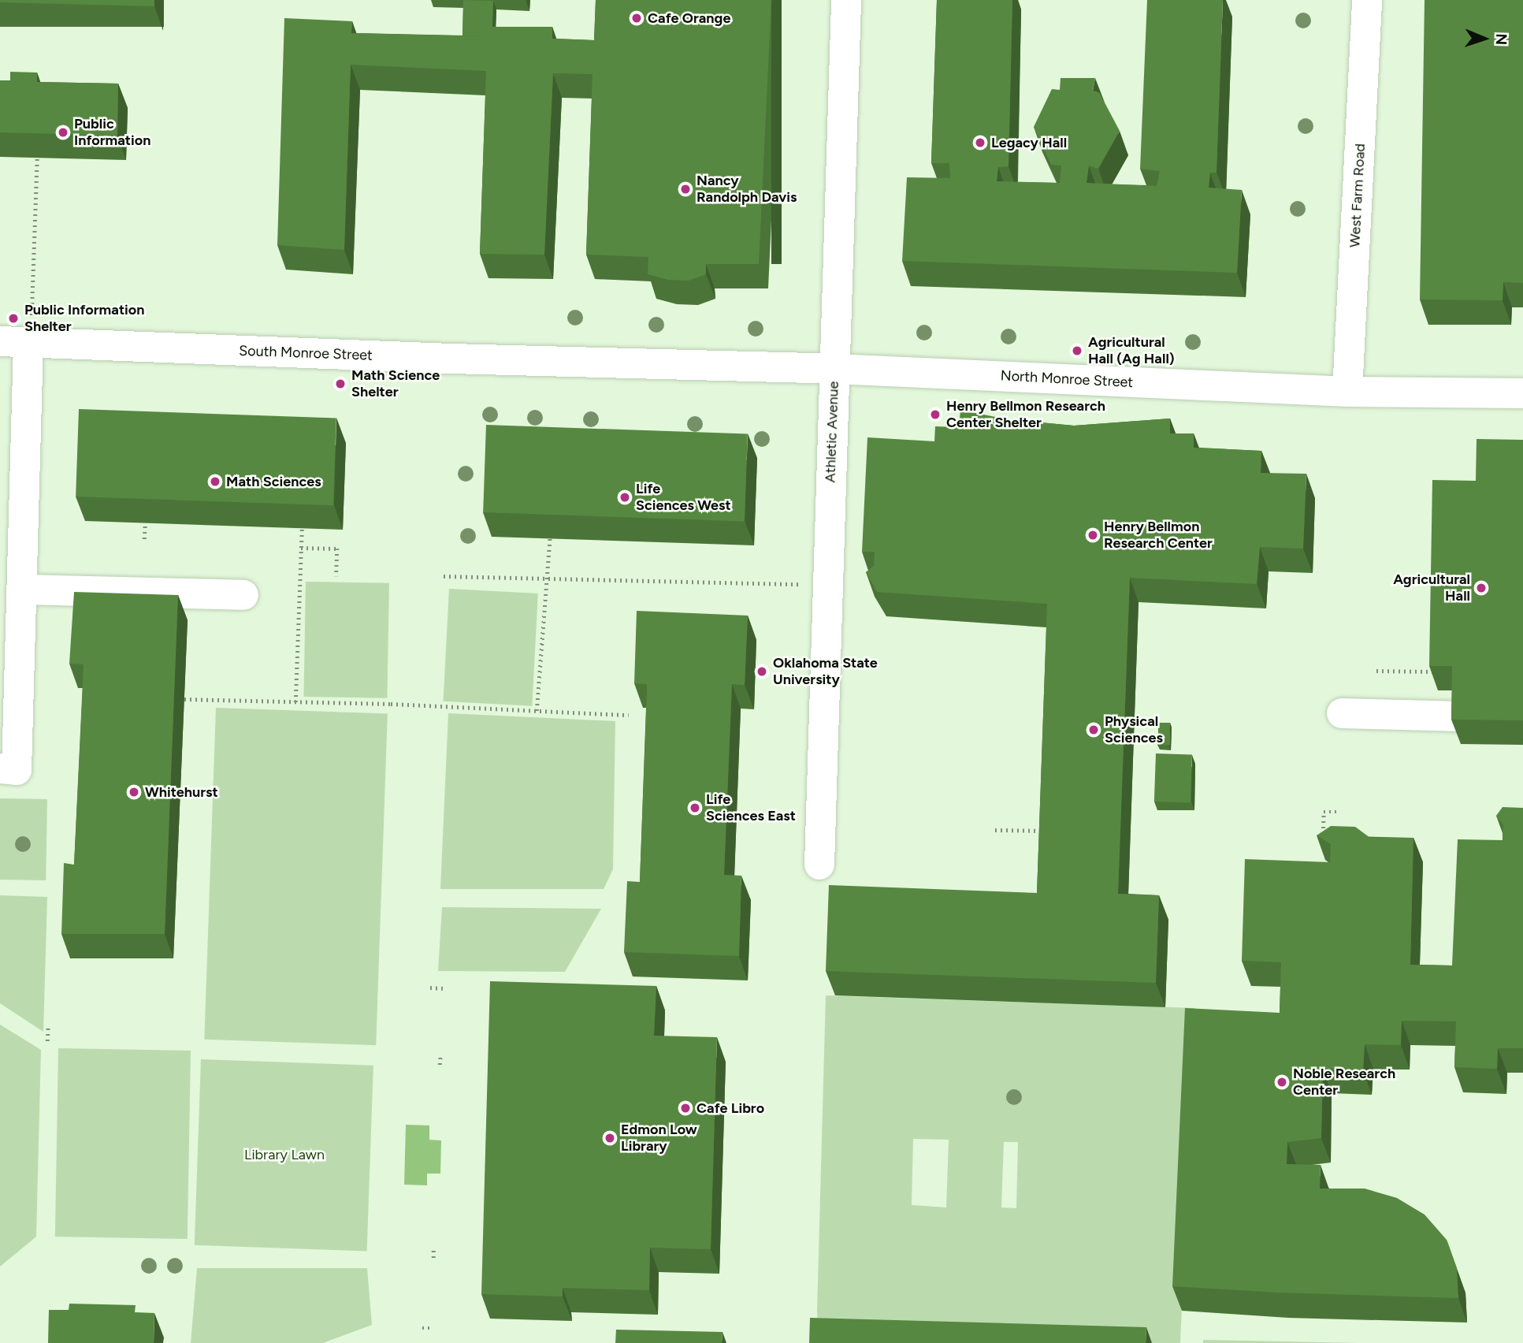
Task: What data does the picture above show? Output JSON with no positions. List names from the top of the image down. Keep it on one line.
{"streets":{"street":["West Farm Road","South Monroe Street","North Monroe Street","Athletic Avenue"]},"crossings":[["West Farm Road","North Monroe Street"],["South Monroe Street","North Monroe Street"],["North Monroe Street","Athletic Avenue"]],"parks":["Library Lawn"],"places":["Cafe Orange","Public Information","Legacy Hall","Nancy Randolph Davis","Public Information Shelter","Agricultural Hall (Ag Hall)","Math Science Shelter","Henry Bellmon Research Center Shelter","Math Sciences","Life Sciences West","Henry Bellmon Research Center","Agricultural Hall","Oklahoma State University","Physical Sciences","Whitehurst","Life Sciences East","Noble Research Center","Cafe Libro","Edmon Low Library"],"north":"right"}
